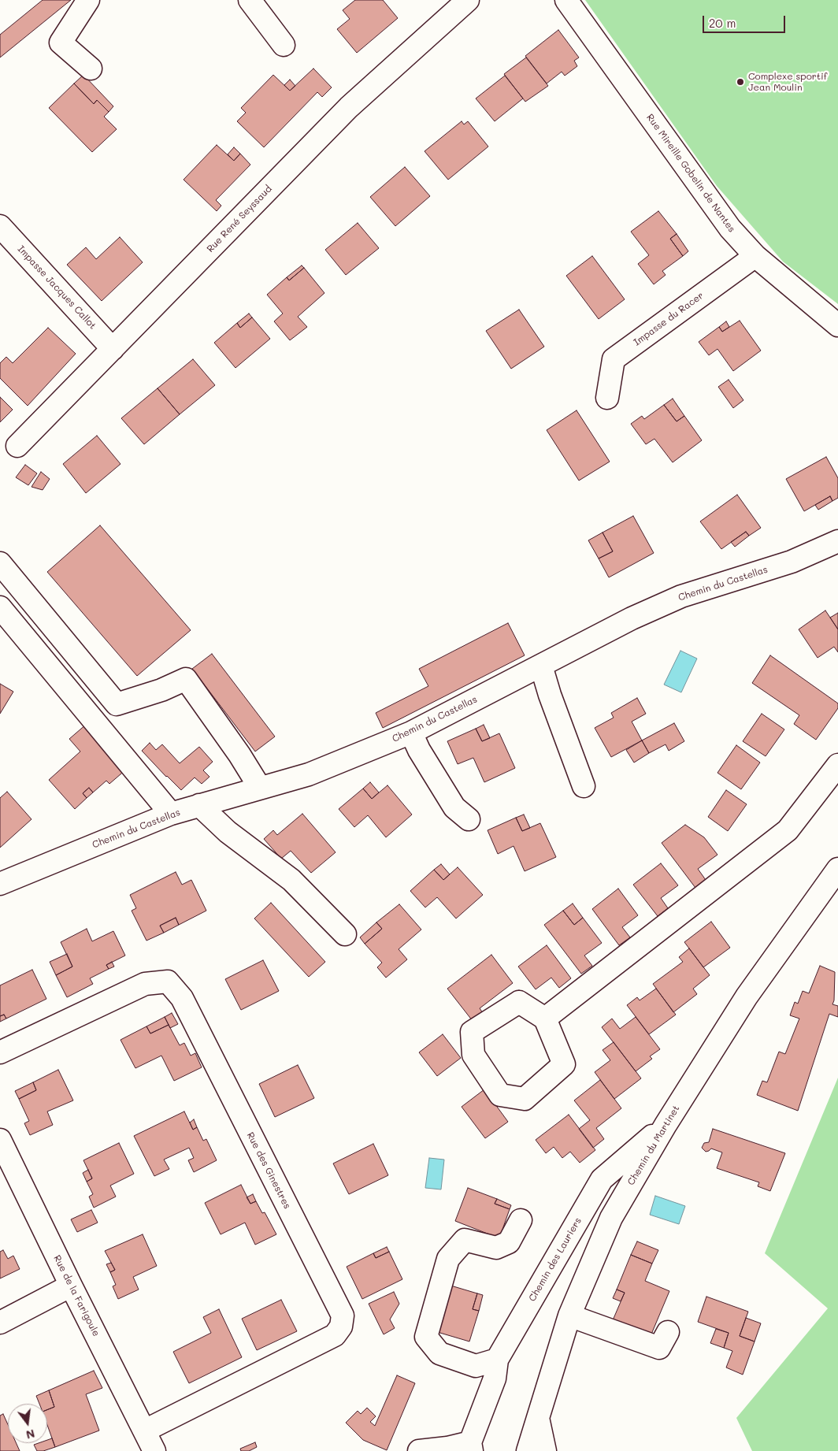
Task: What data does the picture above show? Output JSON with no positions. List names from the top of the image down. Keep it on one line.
{"streets":{"street":["Rue Mireille Gobelin de Nantes","Rue René Seyssaud","Impasse Jacques Callot","Impasse du Racer","Chemin du Castellas","Chemin du Martinet","Rue des Ginestres","Chemin des Lauriers","Rue de la Farigoule"]},"crossings":[["Rue Mireille Gobelin de Nantes","Impasse du Racer"],["Rue René Seyssaud","Impasse Jacques Callot"],["Chemin du Martinet","Chemin des Lauriers"],["Rue des Ginestres","Rue de la Farigoule"]],"places":["Complexe sportif Jean Moulin"],"scale_bar":"20 m","north":"bottom"}
